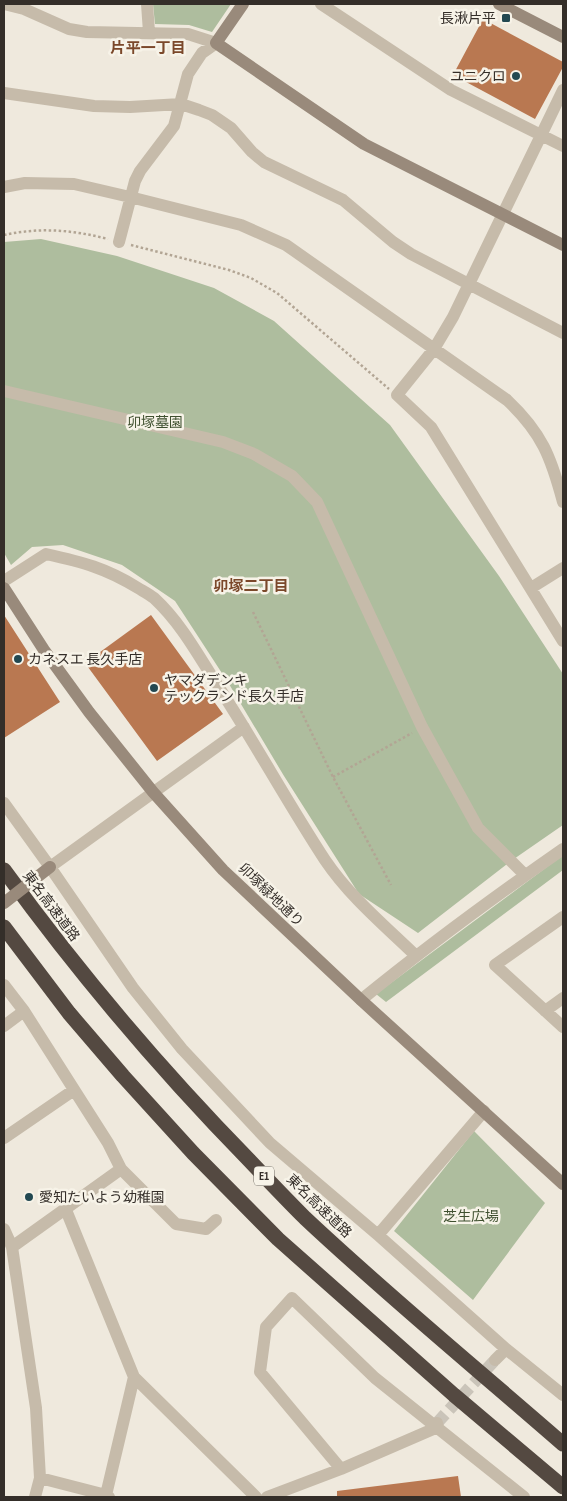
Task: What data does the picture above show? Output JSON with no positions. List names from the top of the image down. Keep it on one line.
{"streets":{"highway":["東名高速道路","E1"],"street":["卯塚緑地通り"]},"districts":["片平一丁目","卯塚二丁目"],"parks":["卯塚墓園","芝生広場"],"places":{"transit":["長湫片平"],"other":["ユニクロ","カネスエ 長久手店","ヤマダデンキ テックランド長久手店","愛知たいよう幼稚園"]}}
